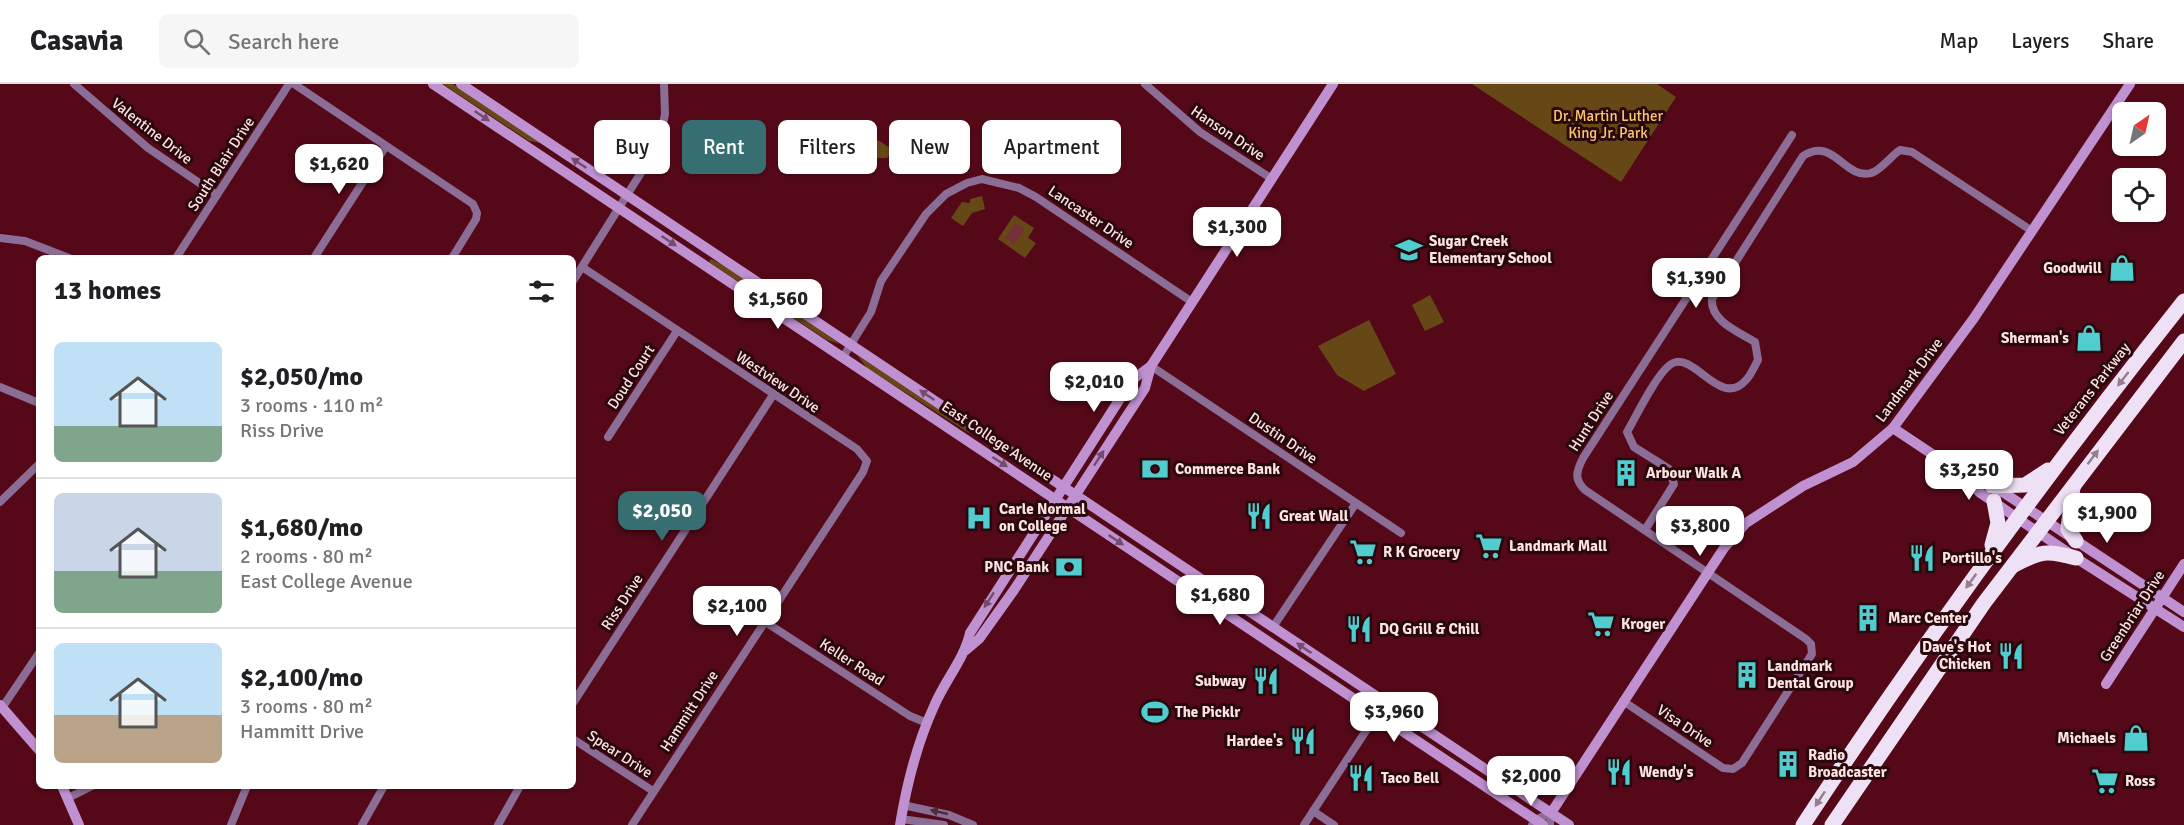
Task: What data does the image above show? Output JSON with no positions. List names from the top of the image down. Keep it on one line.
{"streets":{"highway":["Veterans Parkway"],"main road":["Landmark Drive","East College Avenue","Greenbriar Drive"],"street":["Valentine Drive","Hanson Drive","South Blair Drive","Lancaster Drive","Doud Court","Westview Drive","Hunt Drive","Dustin Drive","Riss Drive","Keller Road","Hammitt Drive","Visa Drive","Spear Drive"]},"crossings":[["Valentine Drive","South Blair Drive"],["Lancaster Drive","East College Avenue"],["Doud Court","Westview Drive"],["Landmark Drive","Hunt Drive"],["Landmark Drive","East College Avenue"],["Landmark Drive","Visa Drive"],["Westview Drive","Riss Drive"],["Westview Drive","Hammitt Drive"],["Hunt Drive","Visa Drive"],["Keller Road","Hammitt Drive"],["Hammitt Drive","Spear Drive"]],"parks":["Dr. Martin Luther King Jr. Park"],"places":{"school or university":["Sugar Creek Elementary School"],"shop":["Goodwill","Sherman's","Michaels"],"bank":["Commerce Bank","PNC Bank"],"building":["Arbour Walk A","Marc Center","Landmark Dental Group","Radio Broadcaster"],"restaurant":["Great Wall","Portillo's","DQ Grill & Chill","Dave's Hot Chicken","Subway","Hardee's","Wendy's","Taco Bell"],"hospital":["Carle Normal on College"],"supermarket":["Landmark Mall","R K Grocery","Kroger","Ross"],"sports":["The Picklr"]},"north":"top right","page":{"header":"Casavia","search":"Search here","nav":["Map","Layers","Share"],"chip":["Buy","Rent","Filters","New","Apartment"],"price":["$1,620","$1,300","$1,390","$1,560","$2,010","$3,250","$2,050","$1,900","$3,800","$1,680","$2,100","$3,960","$2,000"],"heading":"13 homes","list":[{"name":"$2,050/mo","note":"3 rooms · 110 m² · Riss Drive"},{"name":"$1,680/mo","note":"2 rooms · 80 m² · East College Avenue"},{"name":"$2,100/mo","note":"3 rooms · 80 m² · Hammitt Drive"}]}}
